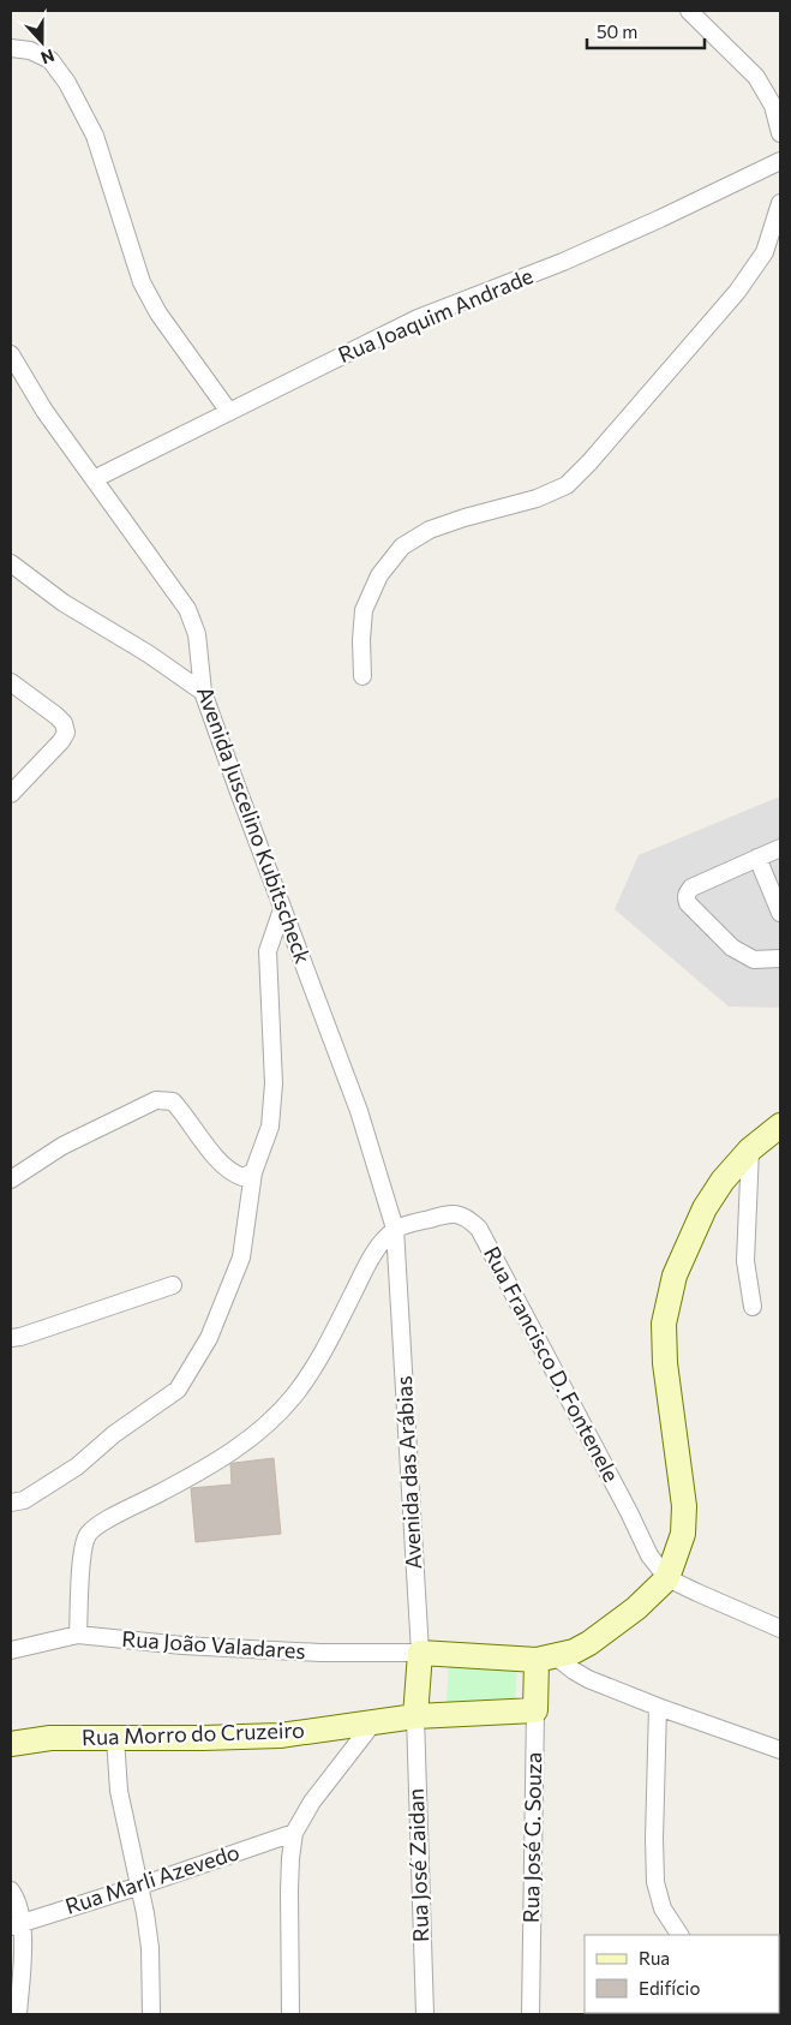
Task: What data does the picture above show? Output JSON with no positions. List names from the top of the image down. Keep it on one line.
{"streets":{"street":["Rua Joaquim Andrade","Avenida Juscelino Kubitscheck","Rua Francisco D. Fontenele","Avenida das Arábias","Rua João Valadares","Rua Morro do Cruzeiro","Rua José G. Souza","Rua José Zaidan","Rua Marli Azevedo"]},"crossings":[["Rua Joaquim Andrade","Avenida Juscelino Kubitscheck"],["Avenida Juscelino Kubitscheck","Rua Francisco D. Fontenele"],["Avenida Juscelino Kubitscheck","Avenida das Arábias"],["Rua Francisco D. Fontenele","Avenida das Arábias"],["Avenida das Arábias","Rua João Valadares"],["Avenida das Arábias","Rua Morro do Cruzeiro"],["Avenida das Arábias","Rua José Zaidan"],["Rua Morro do Cruzeiro","Rua José G. Souza"],["Rua Morro do Cruzeiro","Rua José Zaidan"]],"legend":["Rua","Edifício"],"scale_bar":"50 m","north":"bottom"}
